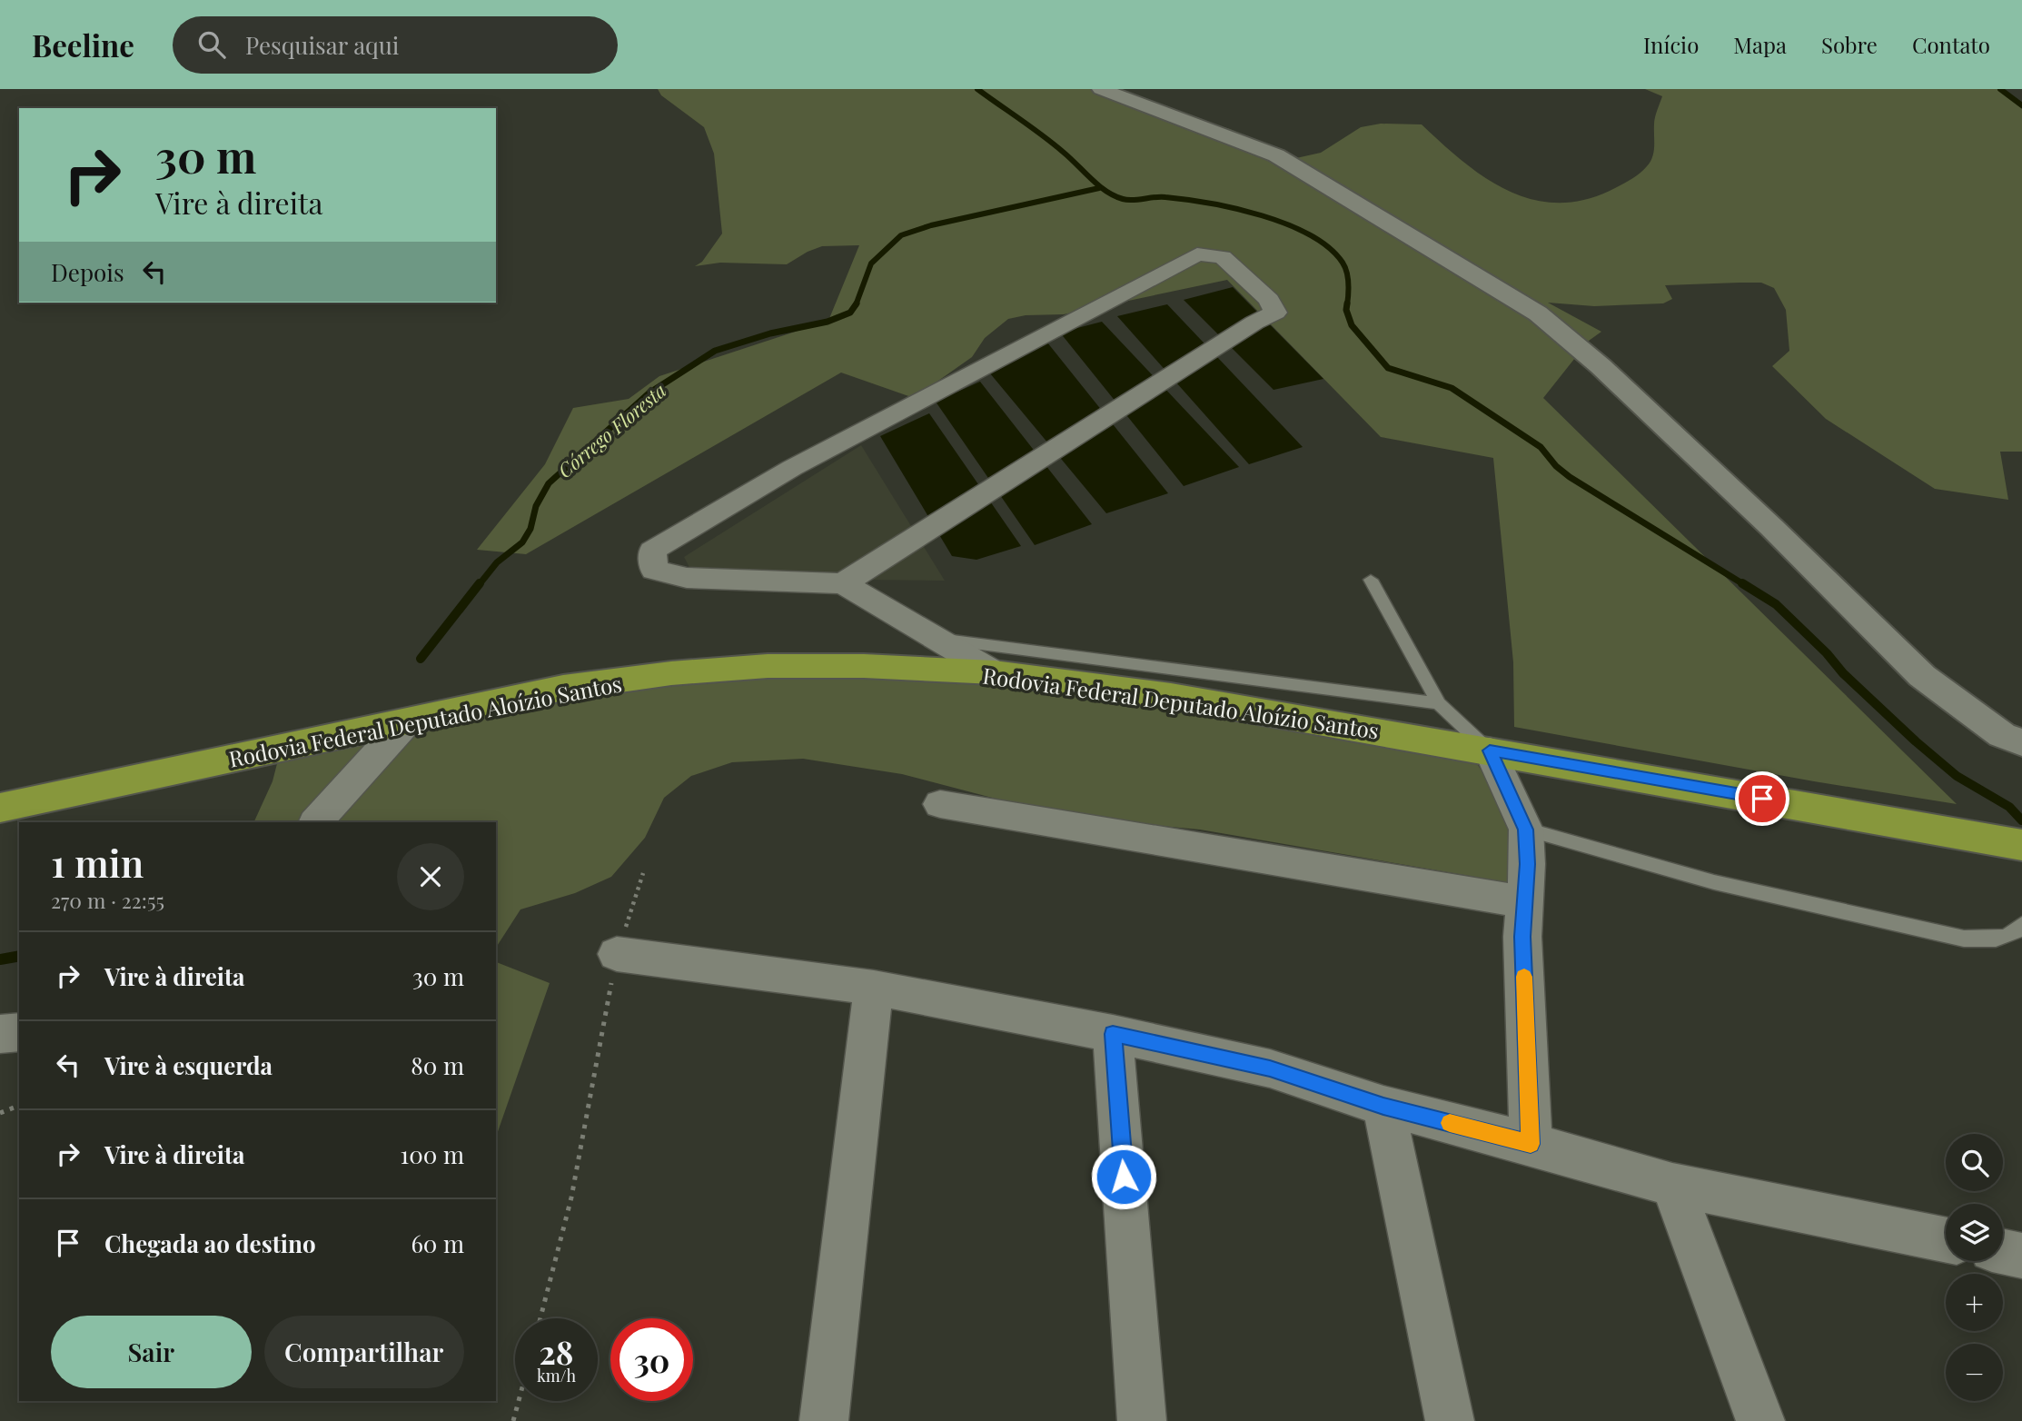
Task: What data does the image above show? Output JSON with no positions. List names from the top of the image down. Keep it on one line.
{"streets":{"highway":["Rodovia Federal Deputado Aloízio Santos"]},"water":["Córrego Floresta"],"page":{"header":"Beeline","search":"Pesquisar aqui","nav":["Início","Mapa","Sobre","Contato"],"turn":["30 m","Vire à direita"],"then":"Depois","heading":["1 min","270 m · 22:55"],"list":[{"name":"Vire à direita","value":"30 m"},{"name":"Vire à esquerda","value":"80 m"},{"name":"Vire à direita","value":"100 m"},{"name":"Chegada ao destino","value":"60 m"}],"map_buttons":["+","−"],"buttons":["Sair","Compartilhar"],"speed":"28 km/h","limit":"30"}}
